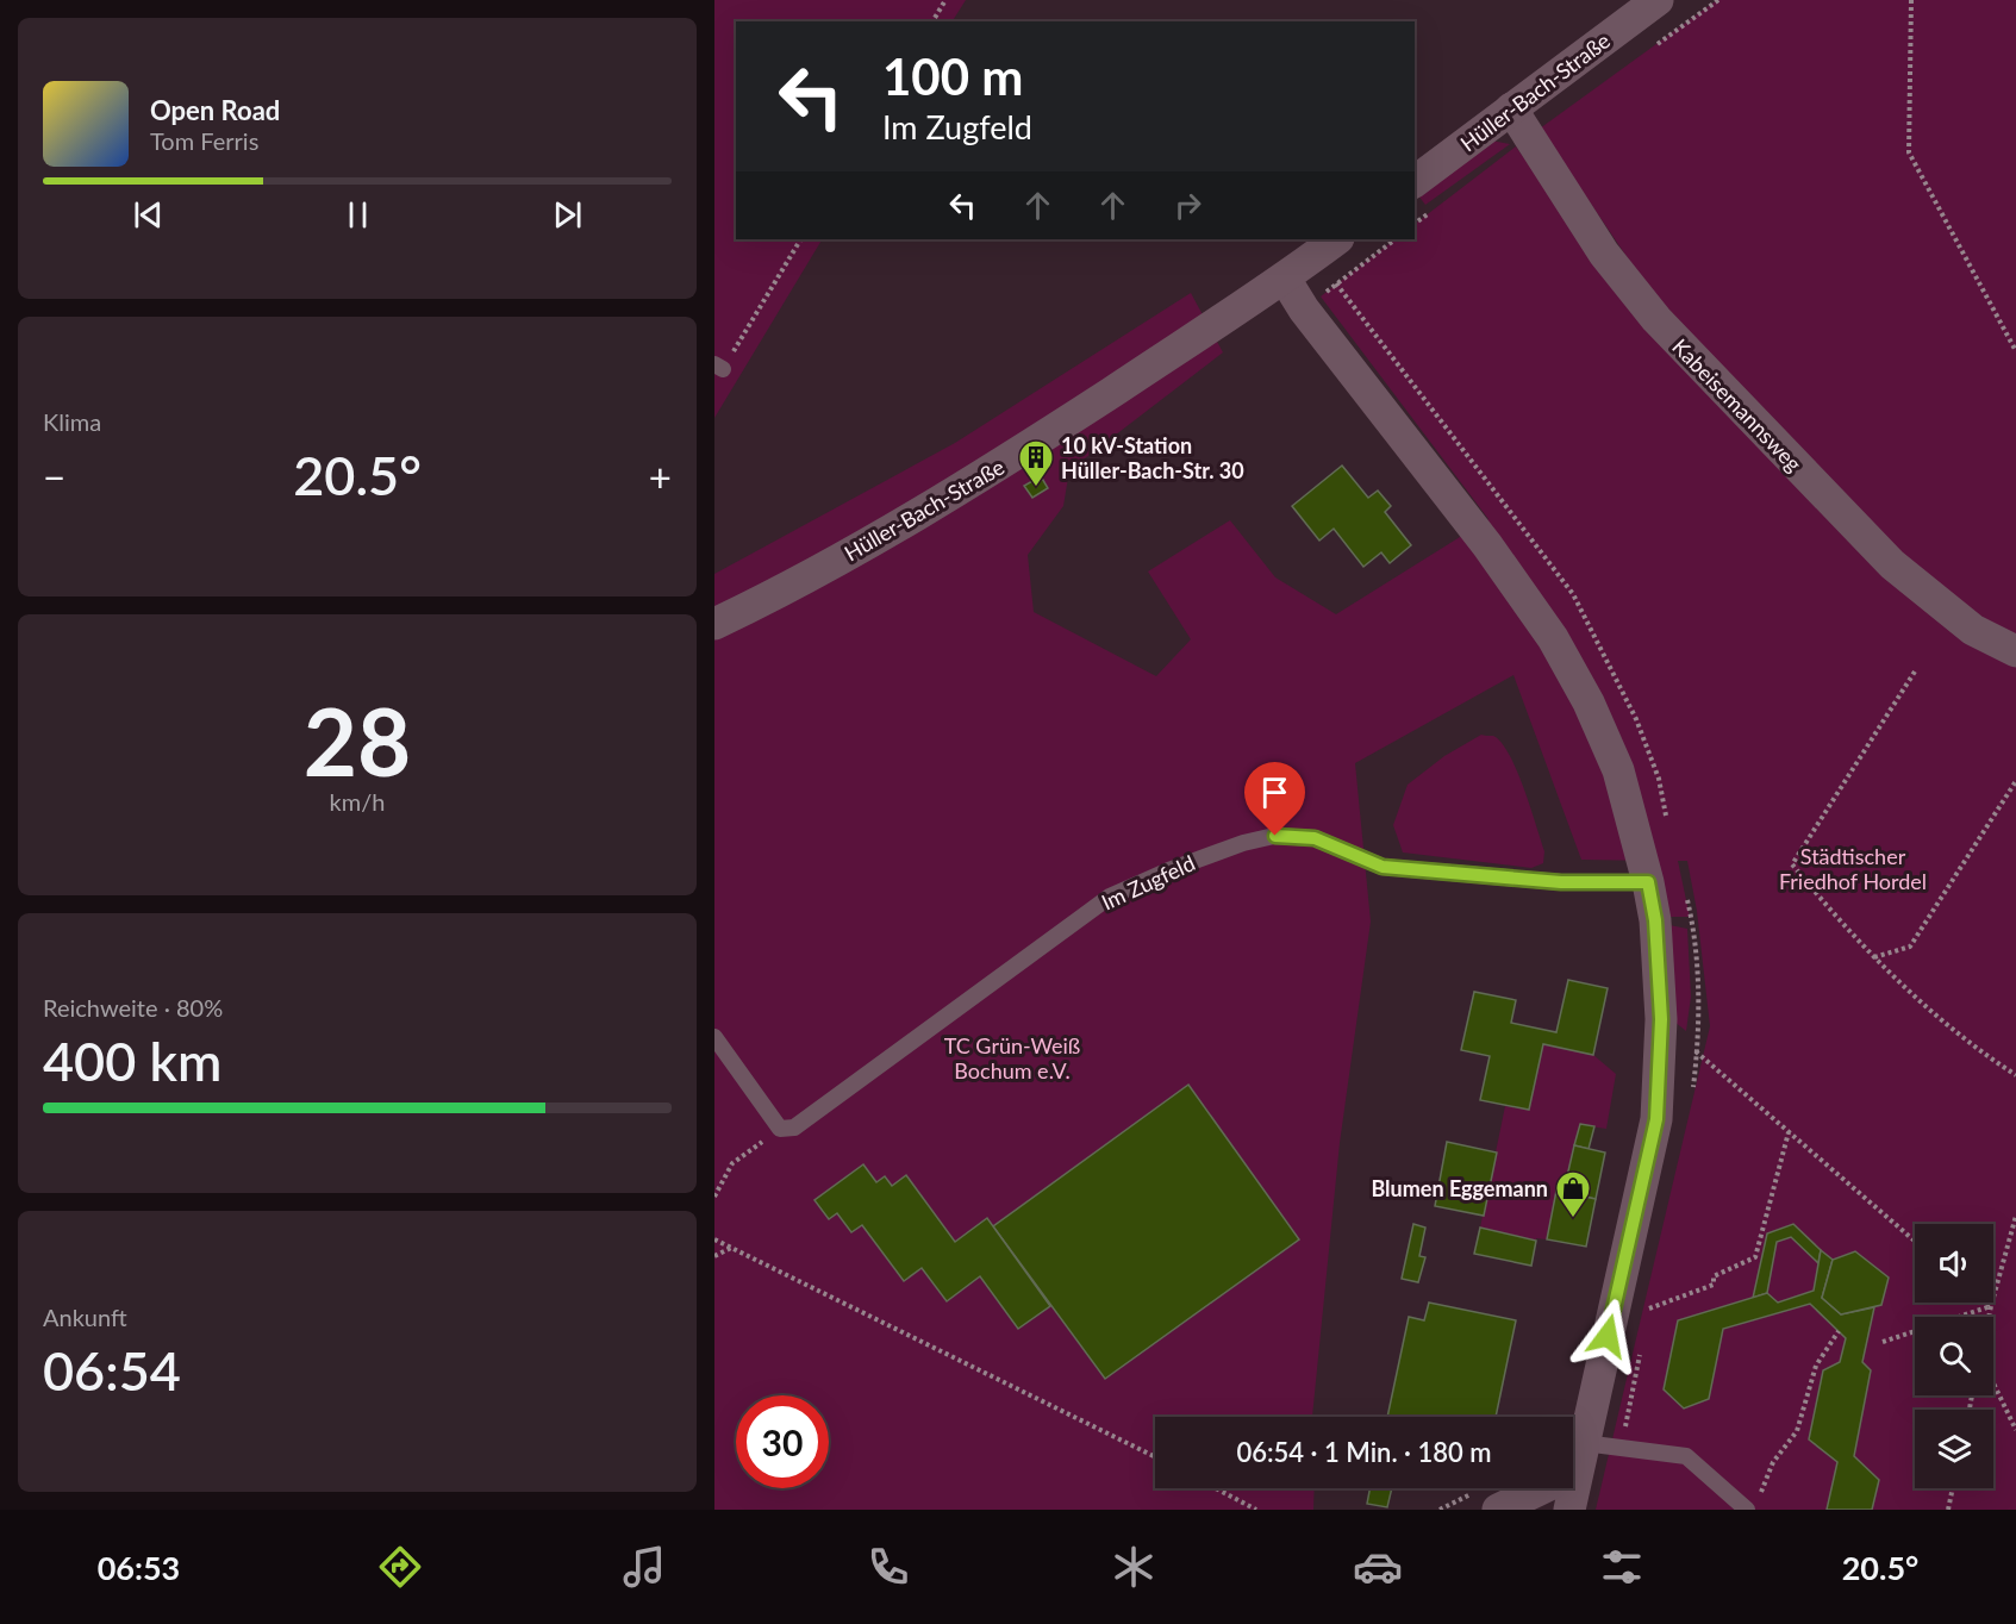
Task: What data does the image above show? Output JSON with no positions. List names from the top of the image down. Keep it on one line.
{"streets":{"street":["Hüller-Bach-Straße","Kabeisemannsweg"],"lane":["Im Zugfeld"]},"crossings":[["Hüller-Bach-Straße","Kabeisemannsweg"]],"parks":["Städtischer Friedhof Hordel","TC Grün-Weiß Bochum e.V."],"places":{"building":["10 kV-Station Hüller-Bach-Str. 30"],"shop":["Blumen Eggemann"]},"page":{"turn":["100 m","Im Zugfeld"],"song":["Open Road","Tom Ferris"],"tile":["Klima",["28","km/h"],["Reichweite · 80%","400 km"],["Ankunft","06:54"]],"heat":["−","20.5°","+"],"limit":"30","trip":"06:54 · 1 Min. · 180 m","tabs":["06:53","20.5°"]}}
